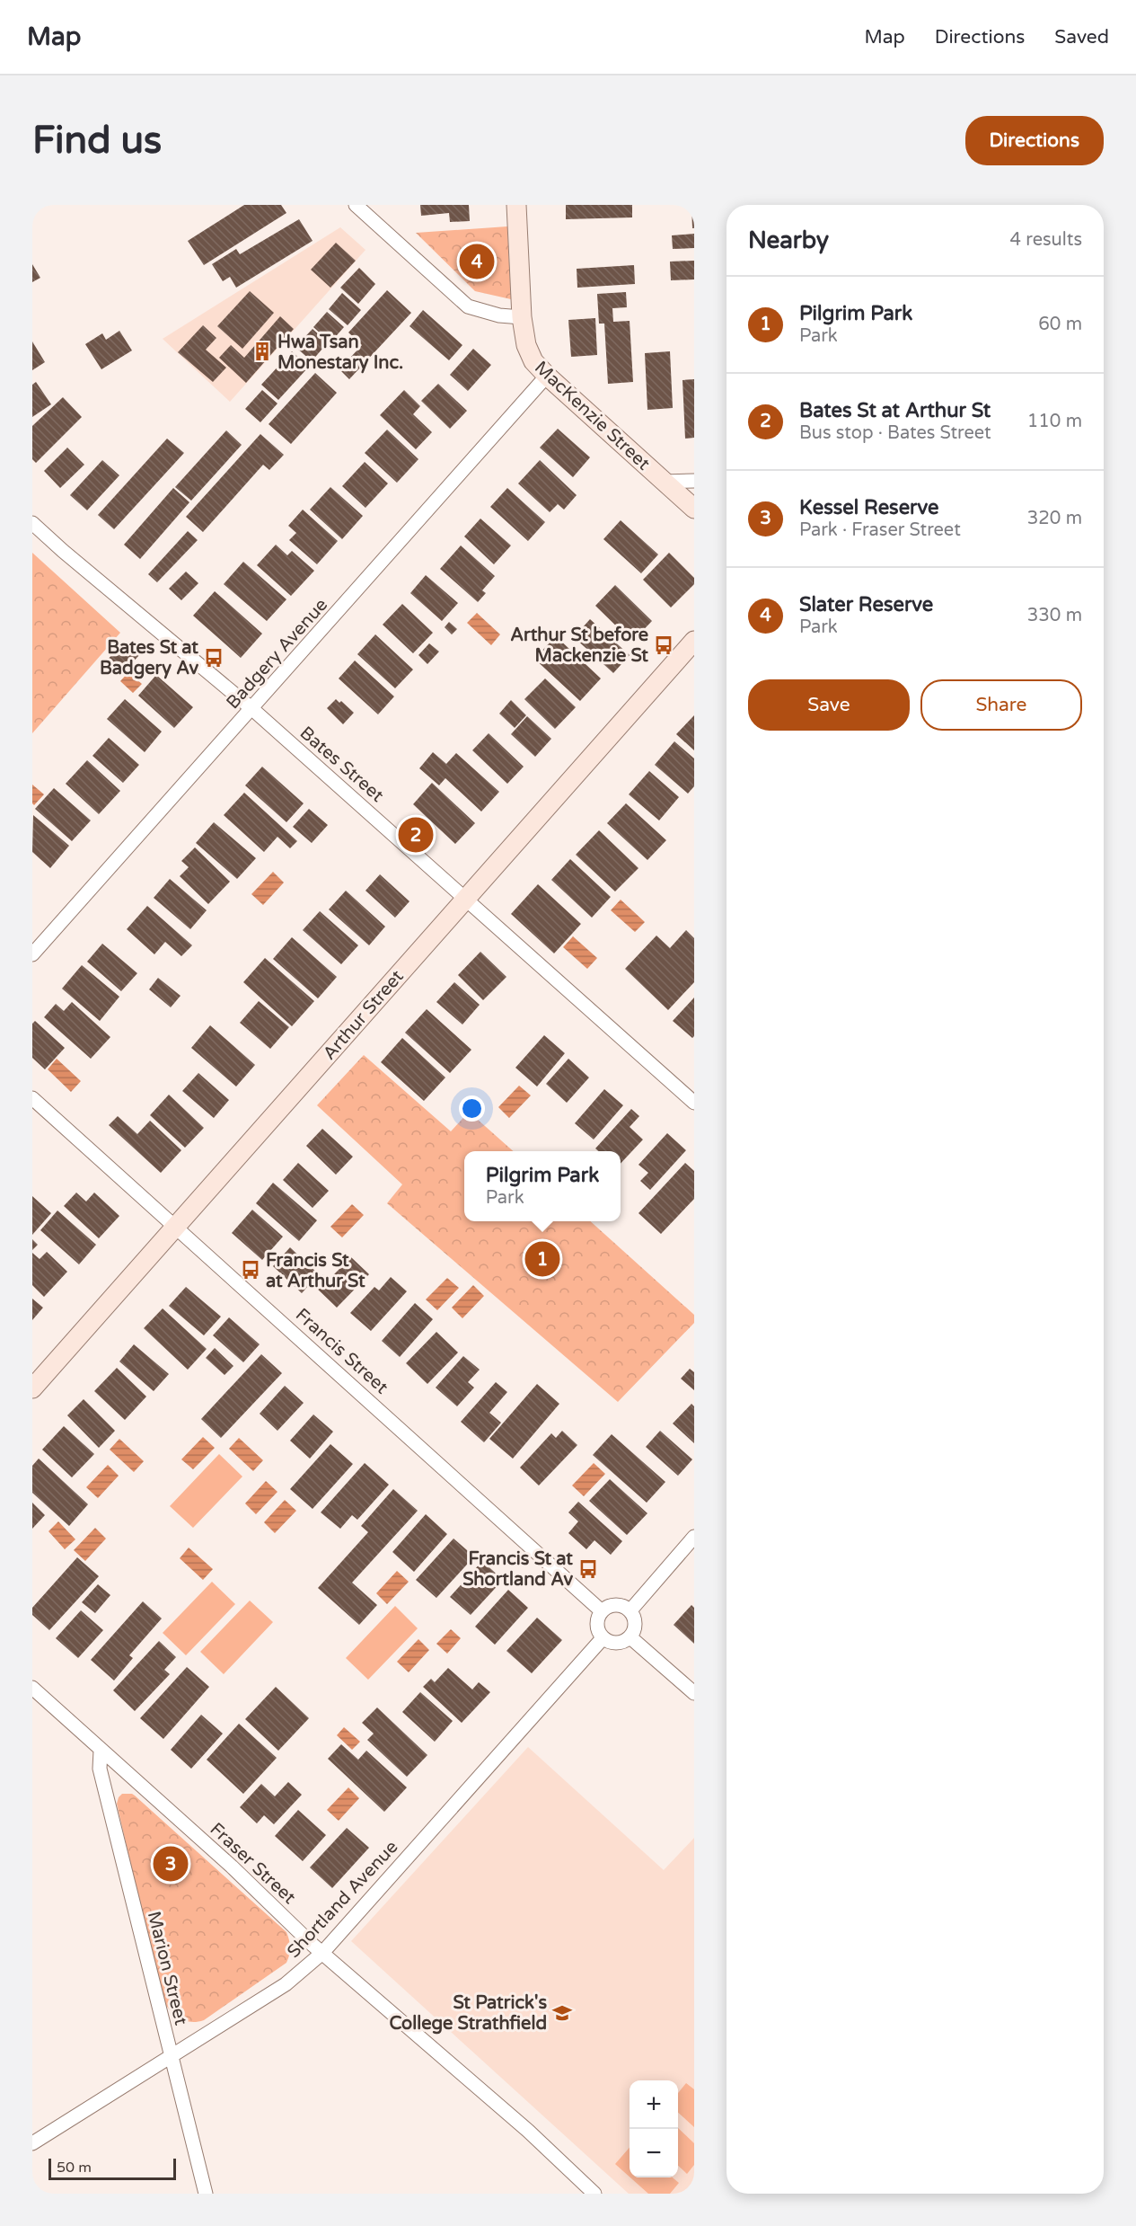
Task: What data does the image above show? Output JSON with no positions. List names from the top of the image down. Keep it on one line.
{"streets":{"main road":["MacKenzie Street","Arthur Street"],"street":["Badgery Avenue","Bates Street","Francis Street","Fraser Street","Shortland Avenue","Marion Street"]},"crossings":[["MacKenzie Street","Badgery Avenue"],["Badgery Avenue","Bates Street"],["Bates Street","Arthur Street"],["Arthur Street","Francis Street"],["Francis Street","Shortland Avenue"],["Fraser Street","Shortland Avenue"],["Fraser Street","Marion Street"],["Shortland Avenue","Marion Street"]],"places":{"building":["Hwa Tsan Monestary Inc."],"bus stop":["Arthur St before Mackenzie St","Bates St at Badgery Av","Francis St at Arthur St","Francis St at Shortland Av"],"school or university":["St Patrick's College Strathfield"]},"scale_bar":"50 m","page":{"header":"Map","nav":["Map","Directions","Saved"],"buttons":["Directions",["Save","Share"]],"title":"Find us","heading":["Nearby","4 results"],"pins":["4","2","1","3"],"list":[{"mark":"1","name":"Pilgrim Park","note":"Park","value":"60 m"},{"mark":"2","name":"Bates St at Arthur St","note":"Bus stop · Bates Street","value":"110 m"},{"mark":"3","name":"Kessel Reserve","note":"Park · Fraser Street","value":"320 m"},{"mark":"4","name":"Slater Reserve","note":"Park","value":"330 m"}],"popup":["Pilgrim Park","Park"],"map_buttons":["+","−"],"scale":"50 m"}}
